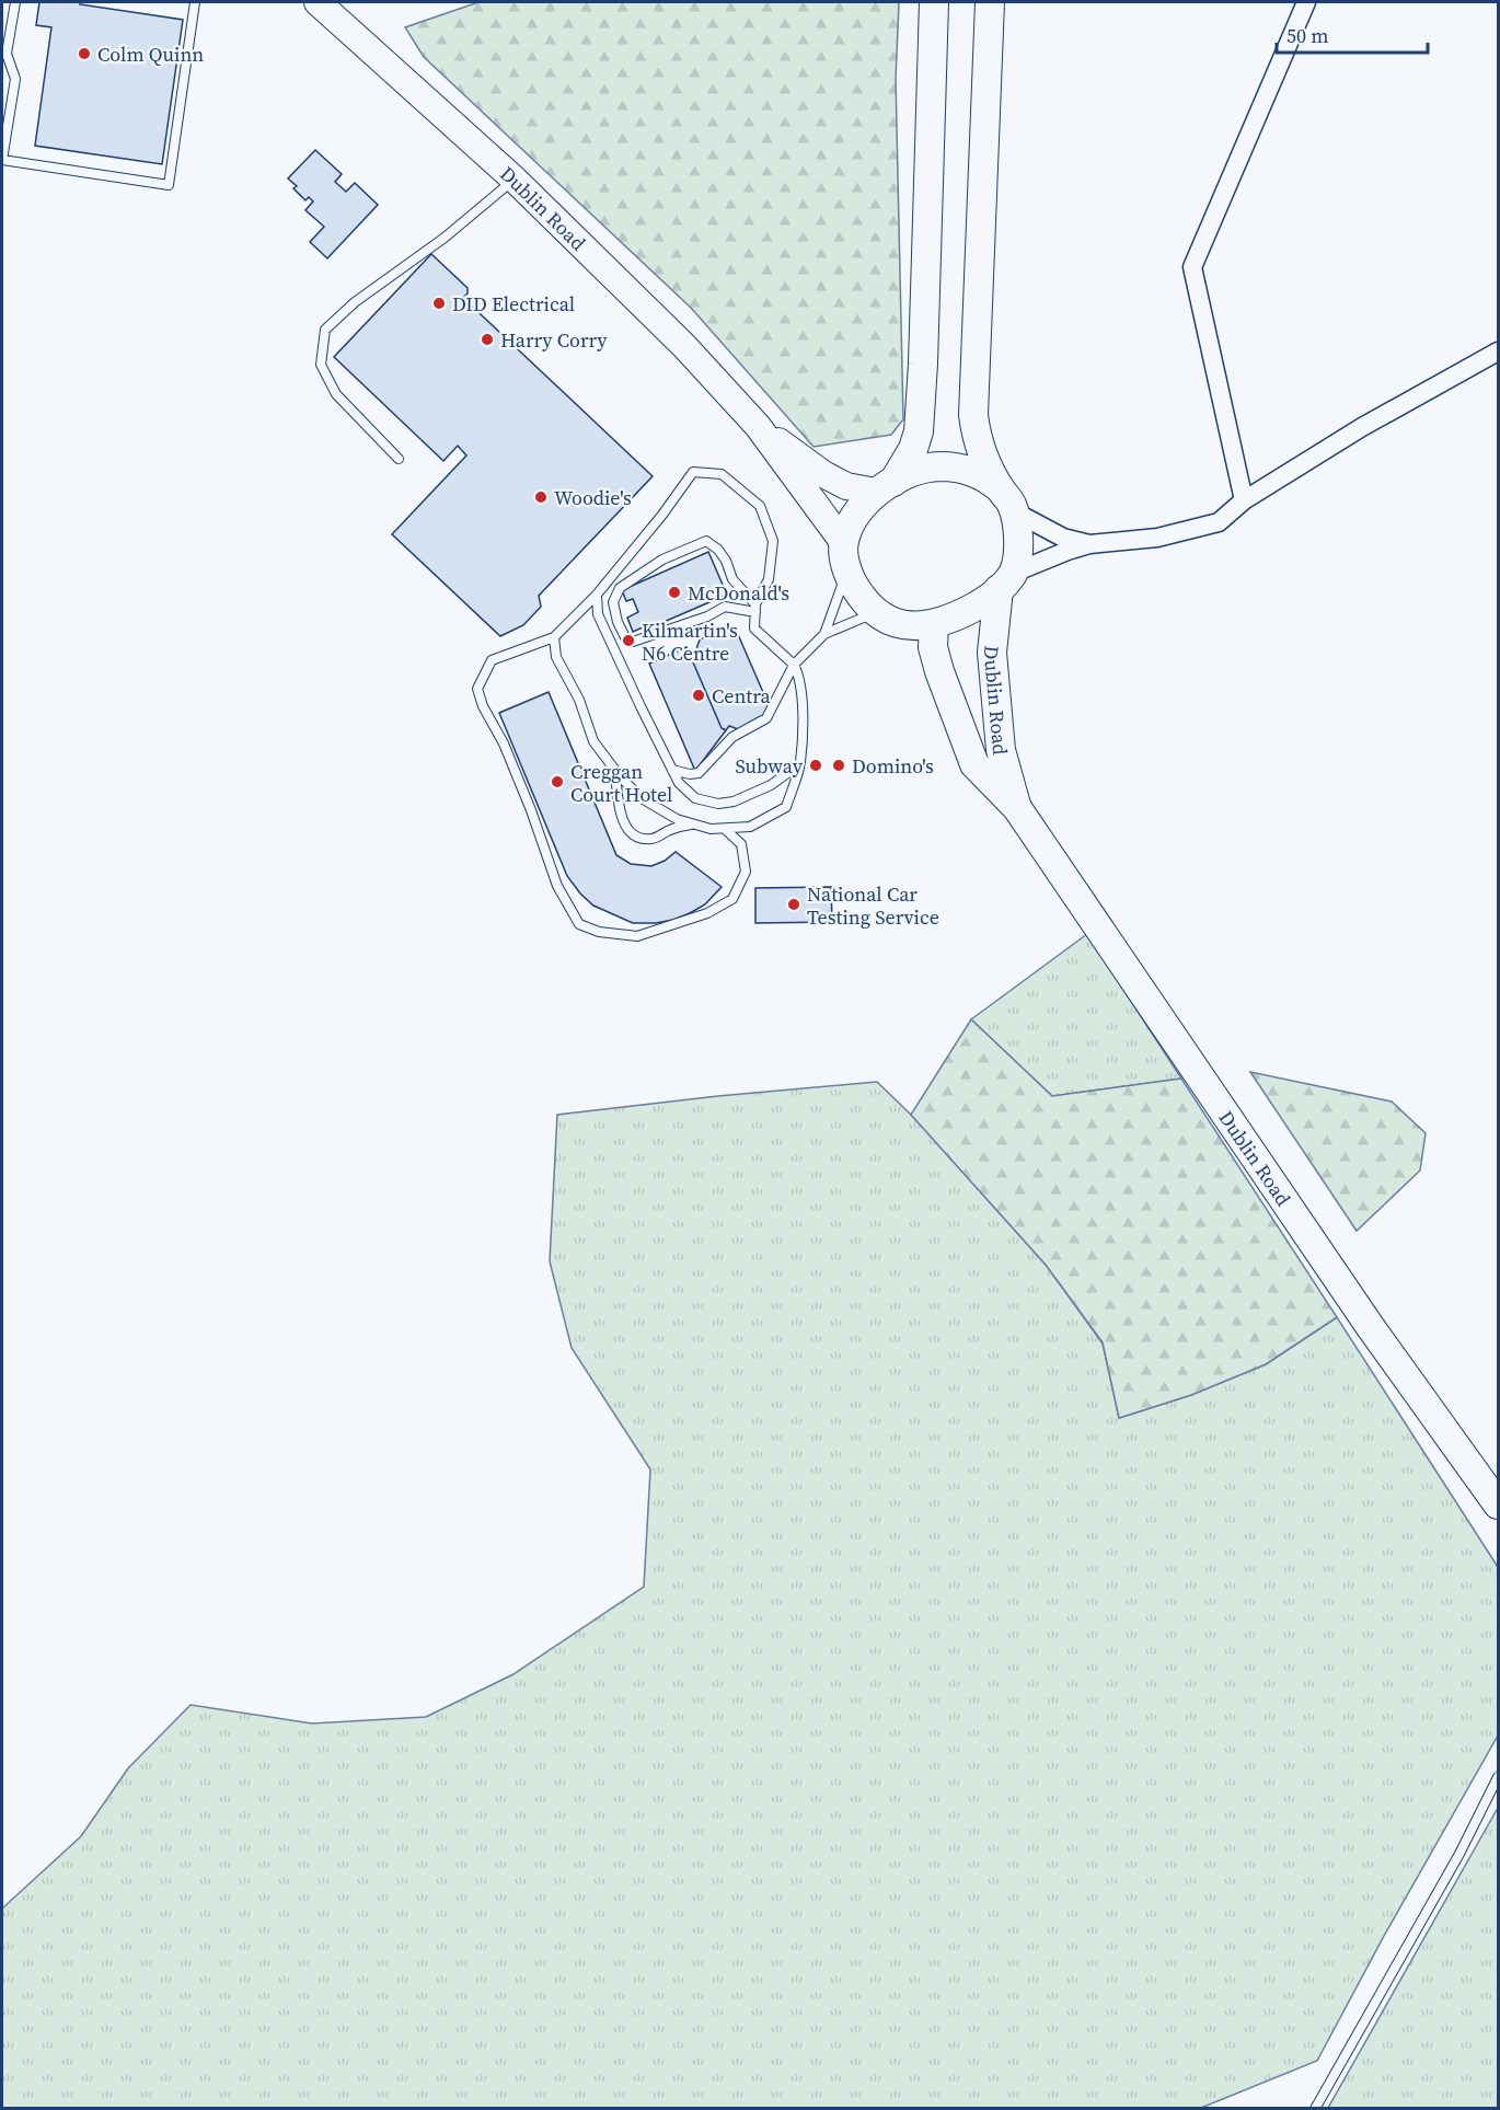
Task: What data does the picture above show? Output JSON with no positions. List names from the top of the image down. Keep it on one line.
{"streets":{"main road":["Dublin Road"]},"places":["Colm Quinn","DID Electrical","Harry Corry","Woodie's","McDonald's","Kilmartin's N6 Centre","Centra","Subway","Domino's","Creggan Court Hotel","National Car Testing Service"],"scale_bar":"50 m"}
